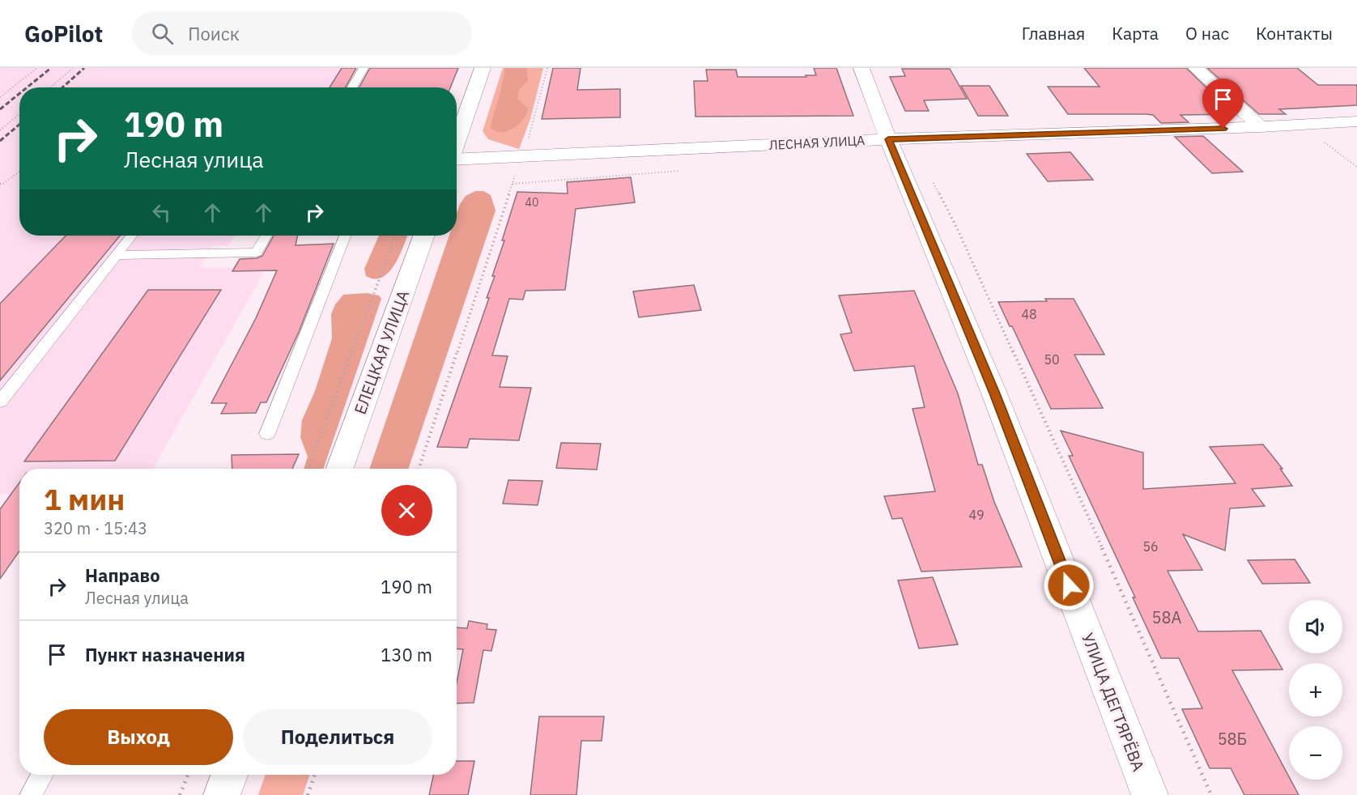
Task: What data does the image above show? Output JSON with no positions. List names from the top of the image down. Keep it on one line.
{"streets":{"street":["ЛЕСНАЯ УЛИЦА","ЕЛЕЦКАЯ УЛИЦА","УЛИЦА ДЕГТЯРЁВА"]},"crossings":[["ЛЕСНАЯ УЛИЦА","УЛИЦА ДЕГТЯРЁВА"]],"house_numbers":["40","48","50","49","56","58А","58Б"],"page":{"header":"GoPilot","search":"Поиск","nav":["Главная","Карта","О нас","Контакты"],"turn":["190 m","Лесная улица"],"heading":["1 мин","320 m · 15:43"],"list":[{"name":"Направо","note":"Лесная улица","value":"190 m"},{"name":"Пункт назначения","value":"130 m"}],"map_buttons":["+","−"],"buttons":["Выход","Поделиться"]}}
